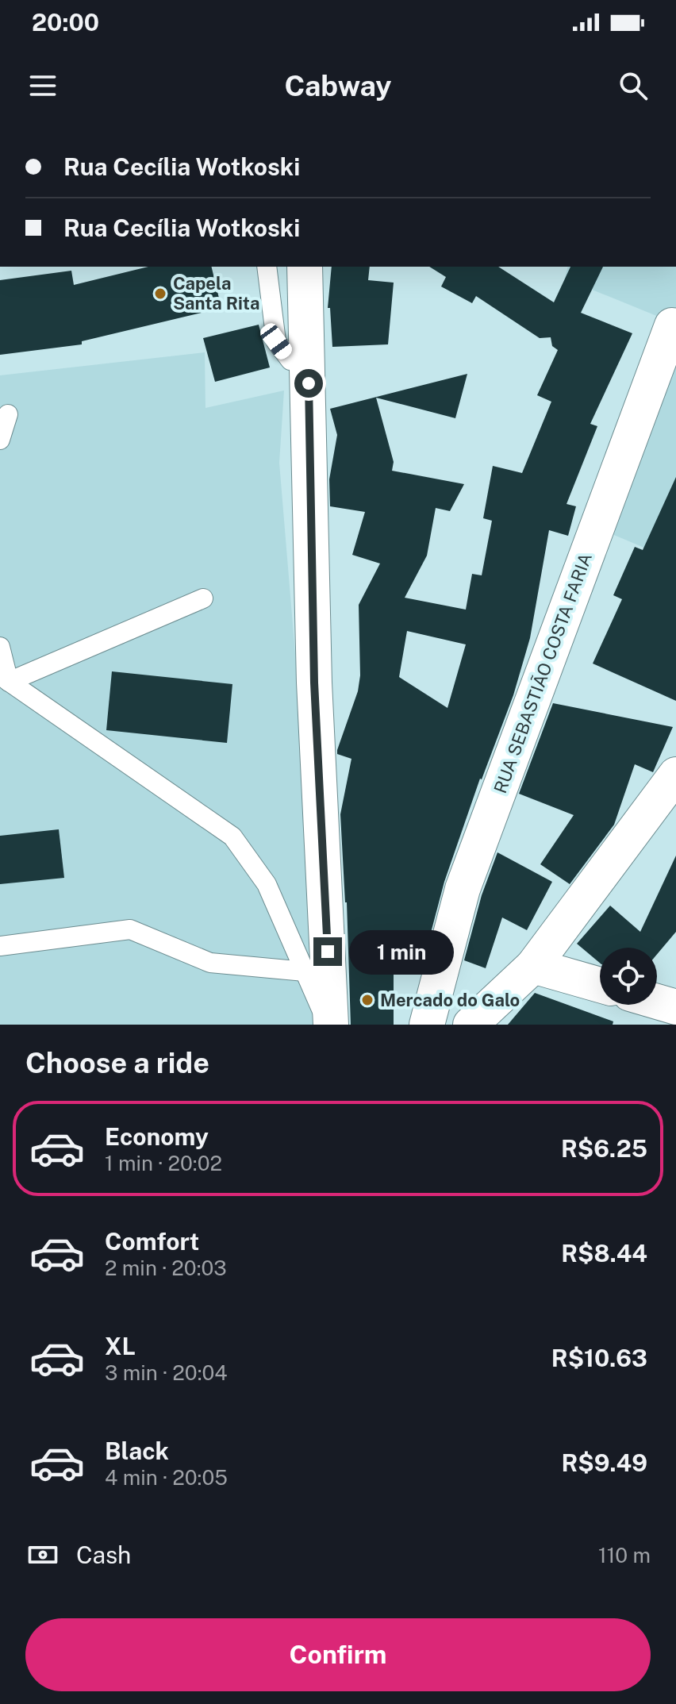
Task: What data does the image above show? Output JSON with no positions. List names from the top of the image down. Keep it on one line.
{"streets":{"street":["RUA SEBASTIÃO COSTA FARIA"]},"places":["Capela Santa Rita","Mercado do Galo"],"page":{"status":"20:00","header":"Cabway","banner":["Rua Cecília Wotkoski","Rua Cecília Wotkoski"],"bubble":"1 min","heading":"Choose a ride","list":[{"name":"Economy","note":"1 min · 20:02","value":"R$6.25"},{"name":"Comfort","note":"2 min · 20:03","value":"R$8.44"},{"name":"XL","note":"3 min · 20:04","value":"R$10.63"},{"name":"Black","note":"4 min · 20:05","value":"R$9.49"}],"pay":["Cash","110 m"],"buttons":"Confirm"}}
